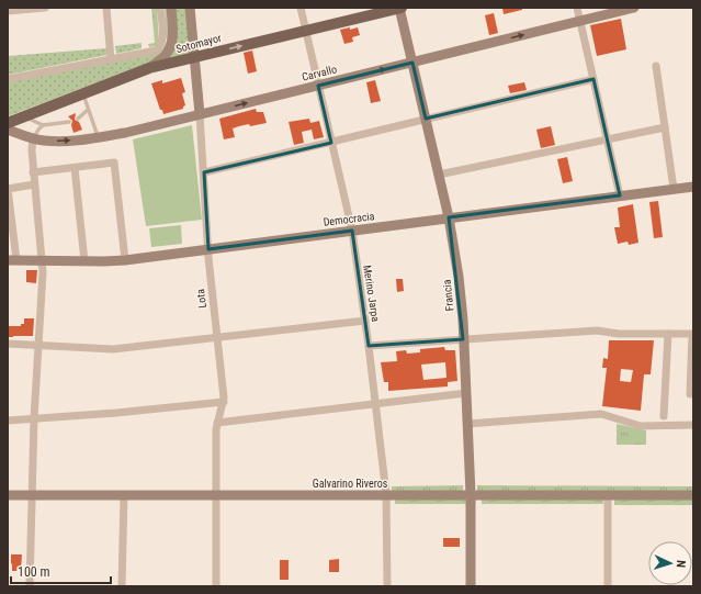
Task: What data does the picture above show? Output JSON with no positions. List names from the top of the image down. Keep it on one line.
{"streets":{"main road":["Sotomayor"],"street":["Carvallo","Democracia","Merino Jarpa","Francia","Lota","Galvarino Riveros"]},"crossings":[["Sotomayor","Merino Jarpa"],["Sotomayor","Francia"],["Sotomayor","Lota"],["Carvallo","Merino Jarpa"],["Carvallo","Francia"],["Carvallo","Lota"],["Democracia","Merino Jarpa"],["Democracia","Francia"],["Democracia","Lota"],["Merino Jarpa","Galvarino Riveros"],["Francia","Galvarino Riveros"],["Lota","Galvarino Riveros"]],"scale_bar":"100 m","north":"right"}
